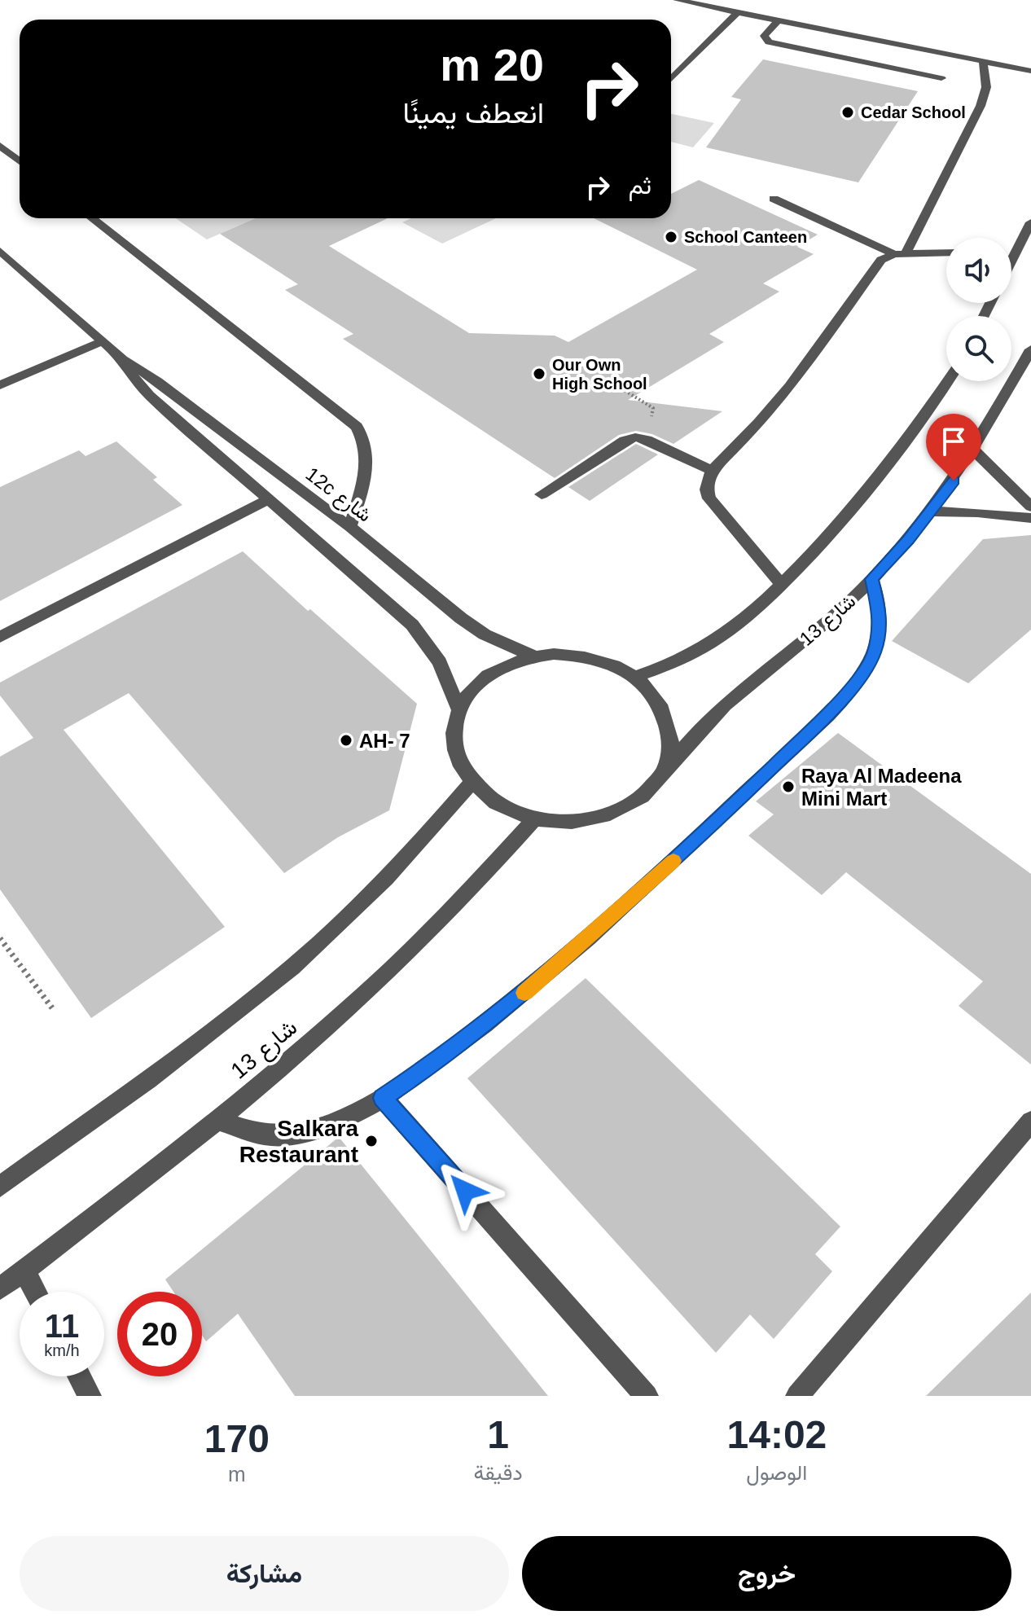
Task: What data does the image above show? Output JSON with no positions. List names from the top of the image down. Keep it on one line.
{"streets":{"street":["12c شارع","شارع 13"]},"crossings":[["12c شارع","شارع 13"]],"places":["Cedar School","School Canteen","Our Own High School","AH- 7","Raya Al Madeena Mini Mart","Salkara Restaurant"],"page":{"turn":["20 m","انعطف يمينًا"],"then":"ثم","speed":"11 km/h","limit":"20","eta":["14:02","الوصول","1","دقيقة","170","m"],"buttons":["خروج","مشاركة"]}}
